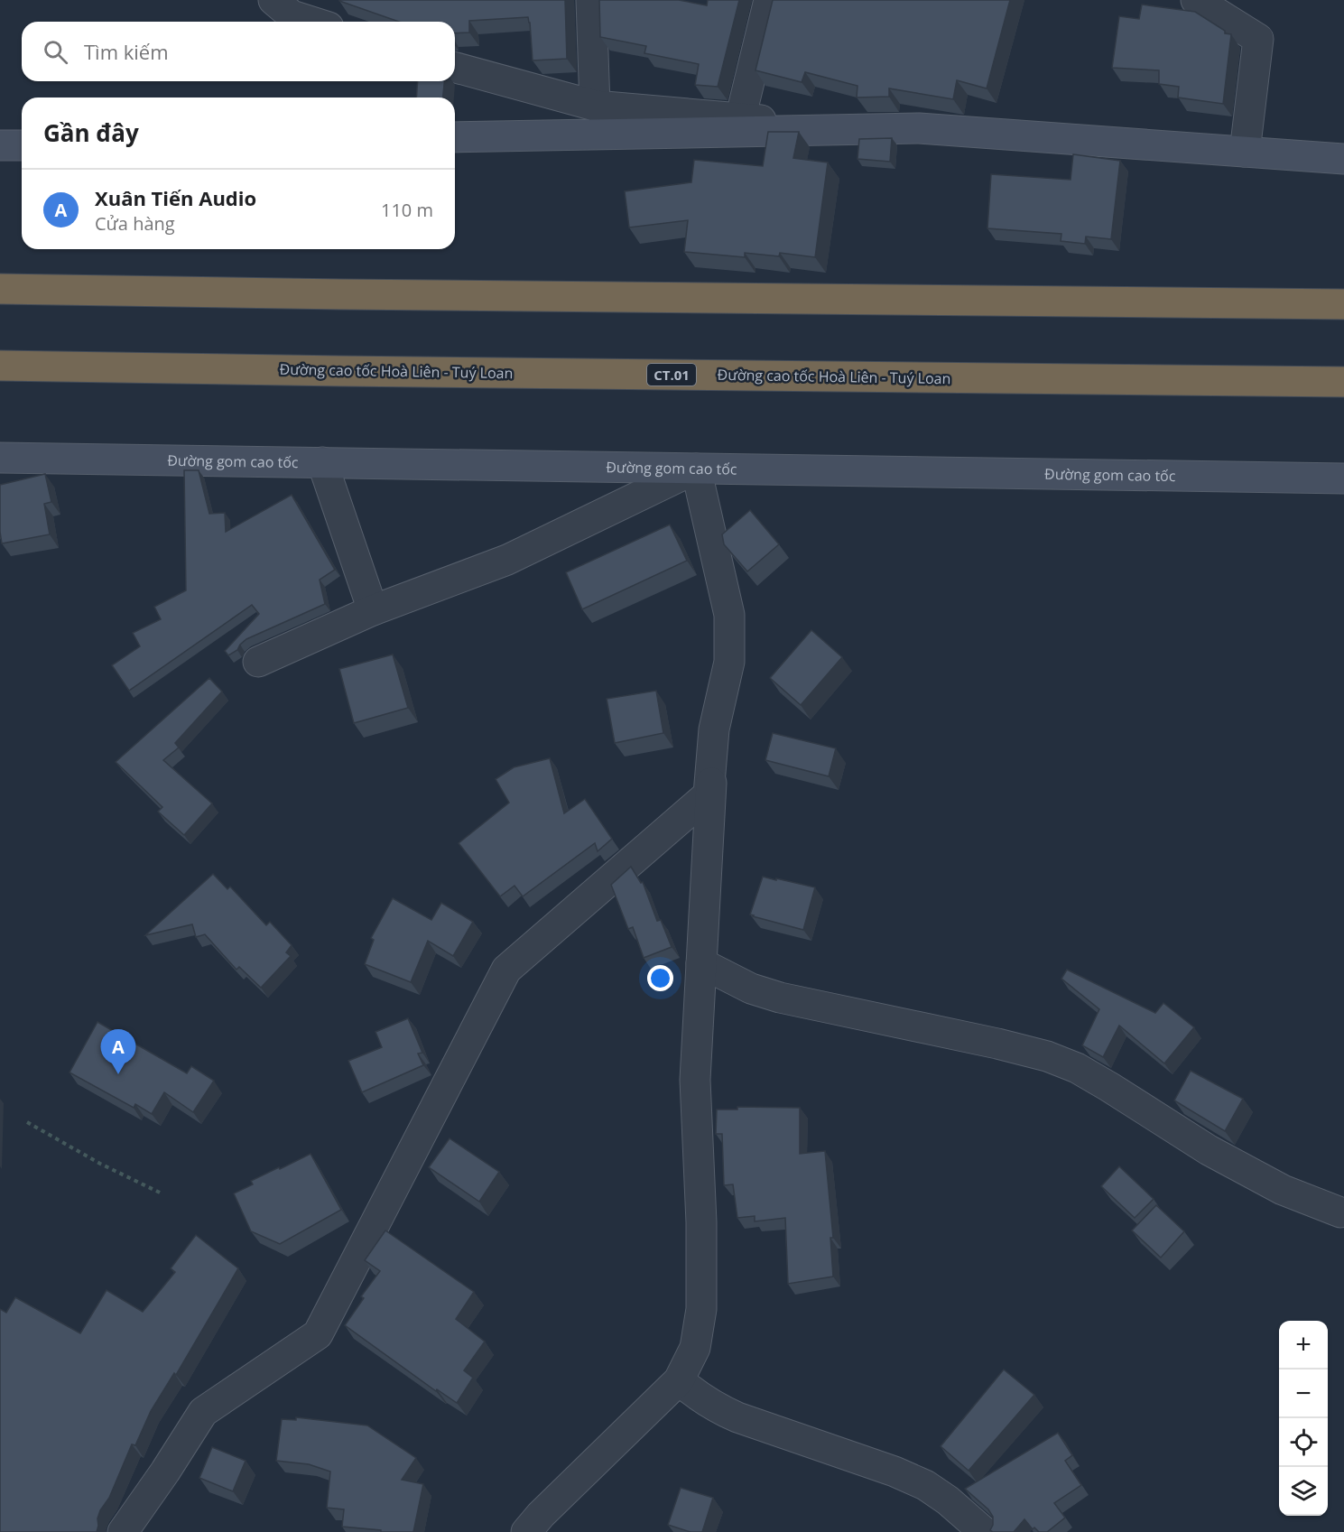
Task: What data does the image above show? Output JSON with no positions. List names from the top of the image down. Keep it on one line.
{"streets":{"highway":["Đường cao tốc Hoà Liên - Tuý Loan","CT.01"],"main road":["Đường gom cao tốc"]},"page":{"search":"Tìm kiếm","heading":"Gần đây","list":[{"mark":"A","name":"Xuân Tiến Audio","note":"Cửa hàng","value":"110 m"}],"pins":"A","map_buttons":["+","−"]}}
